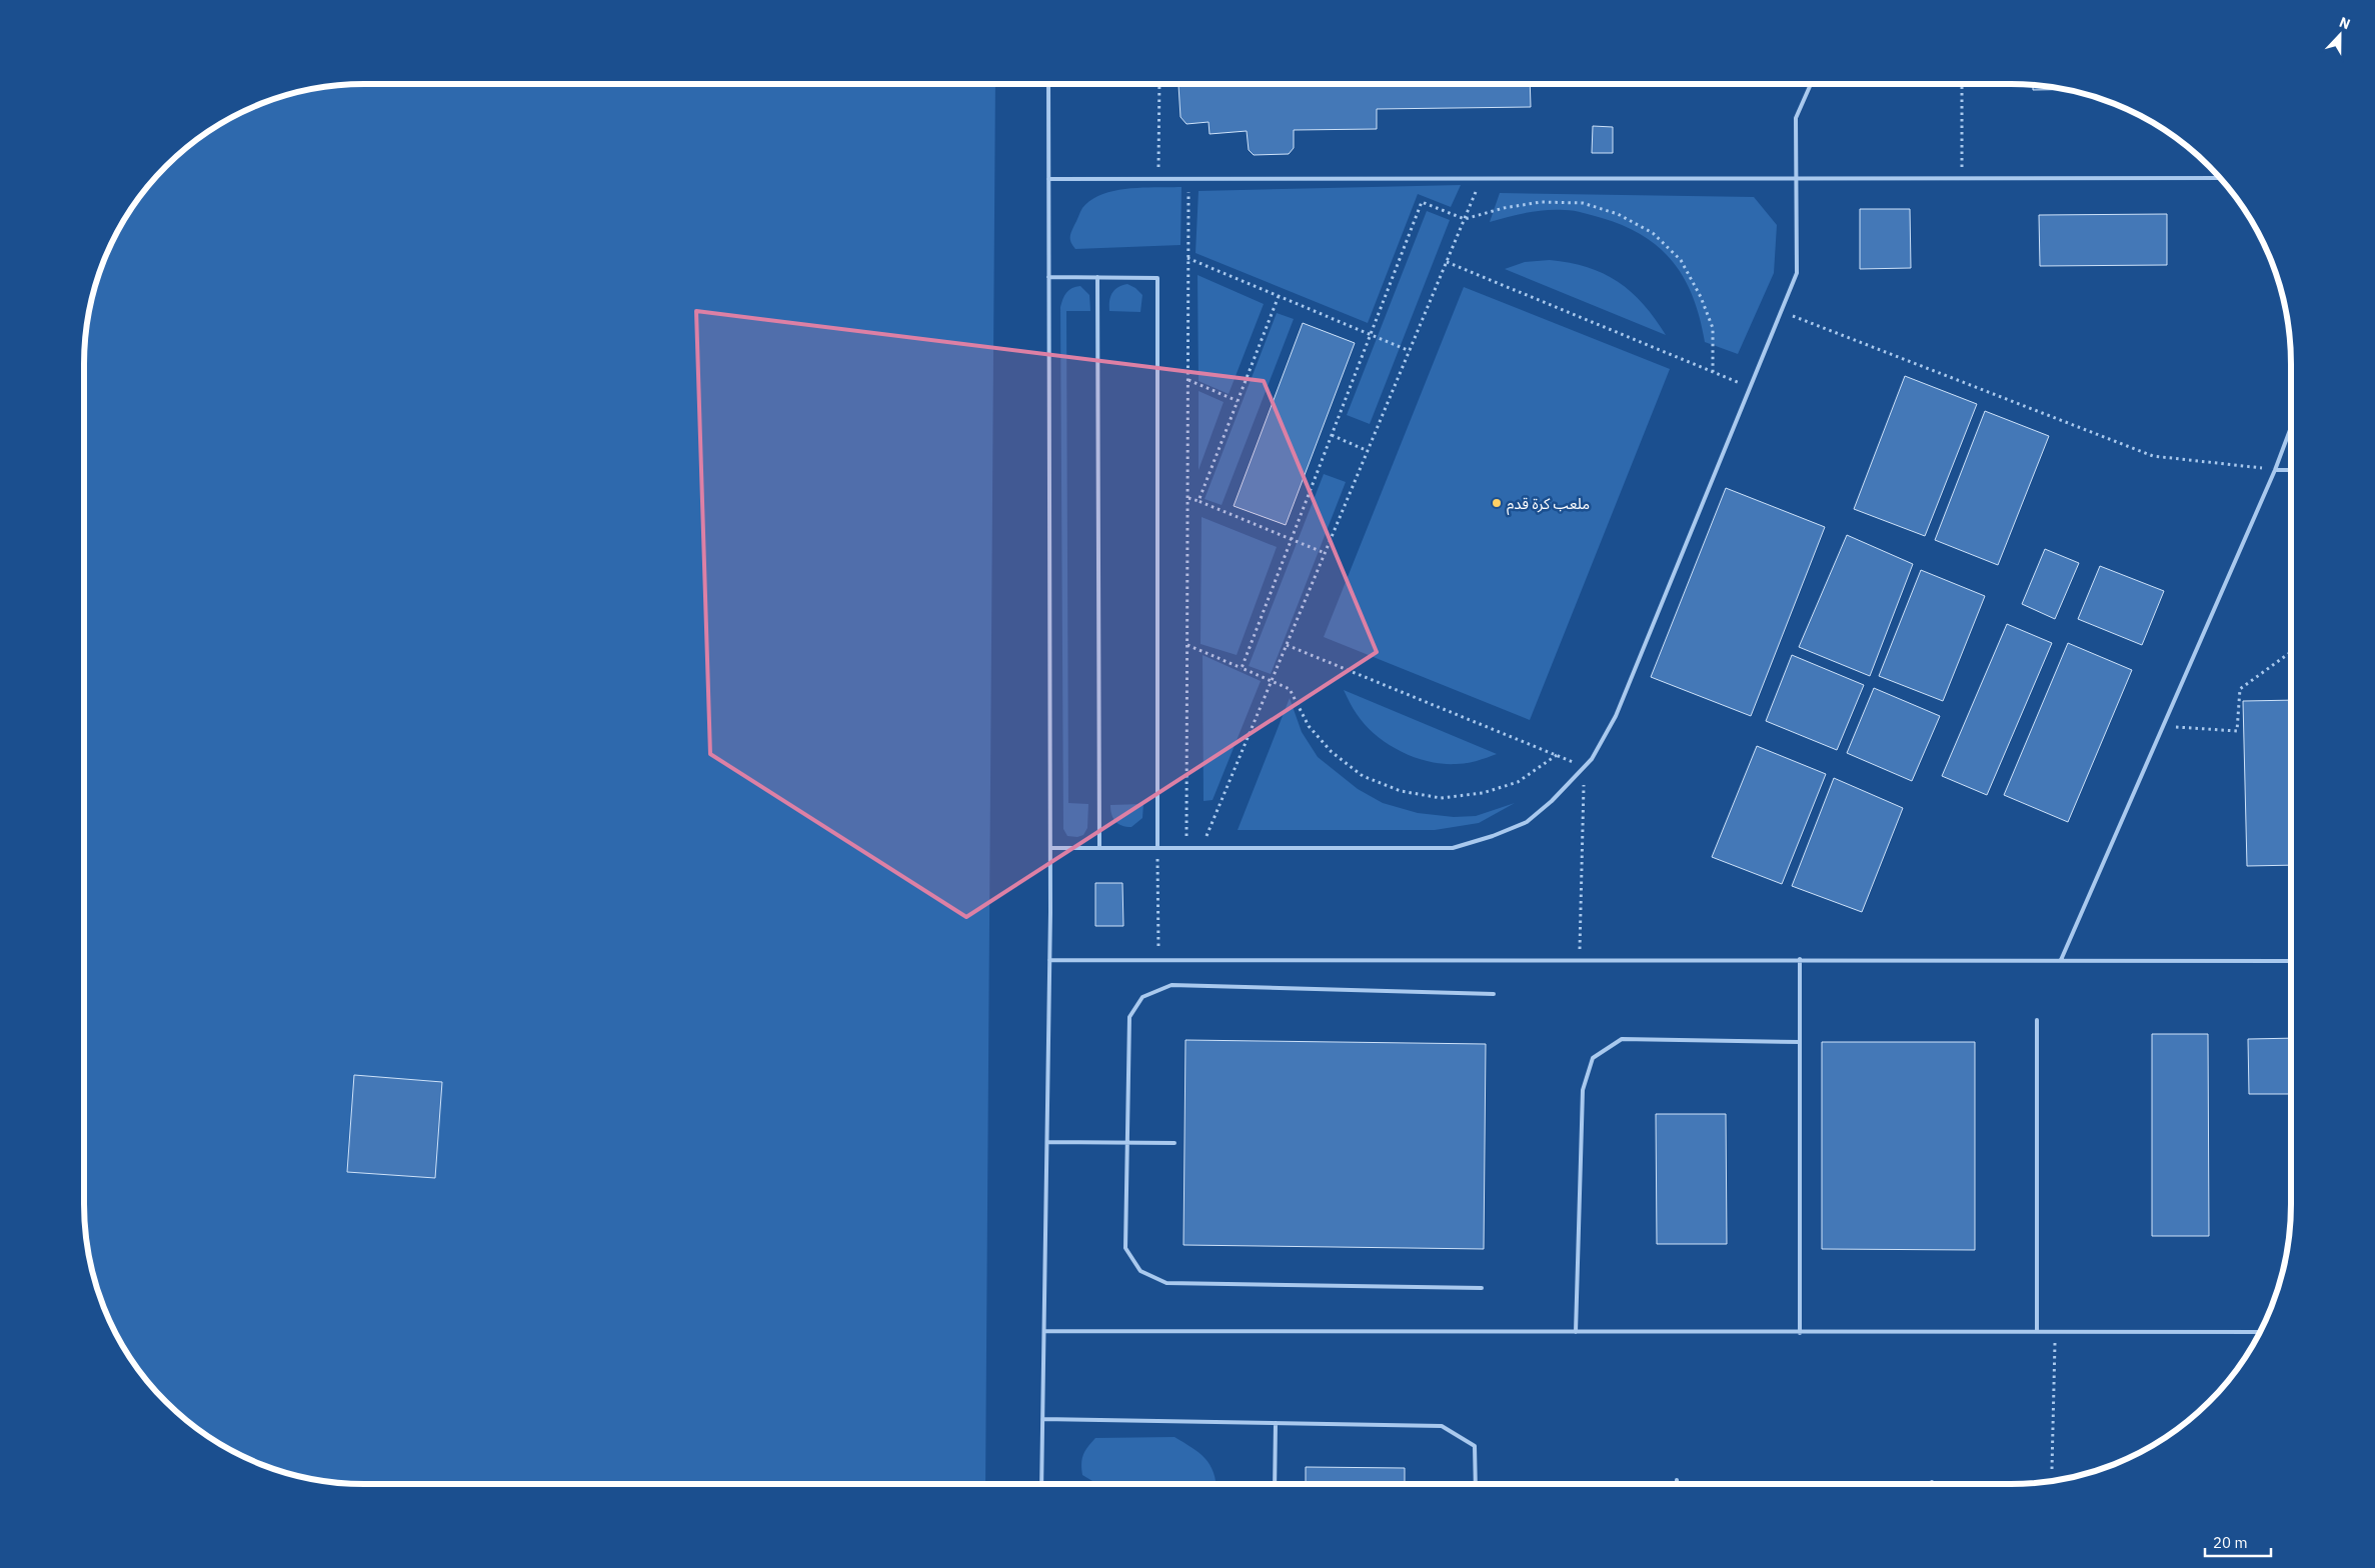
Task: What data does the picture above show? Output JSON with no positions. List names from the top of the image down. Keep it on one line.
{"places":["ملعب كرة قدم"],"scale_bar":"20 m","north":"top"}
